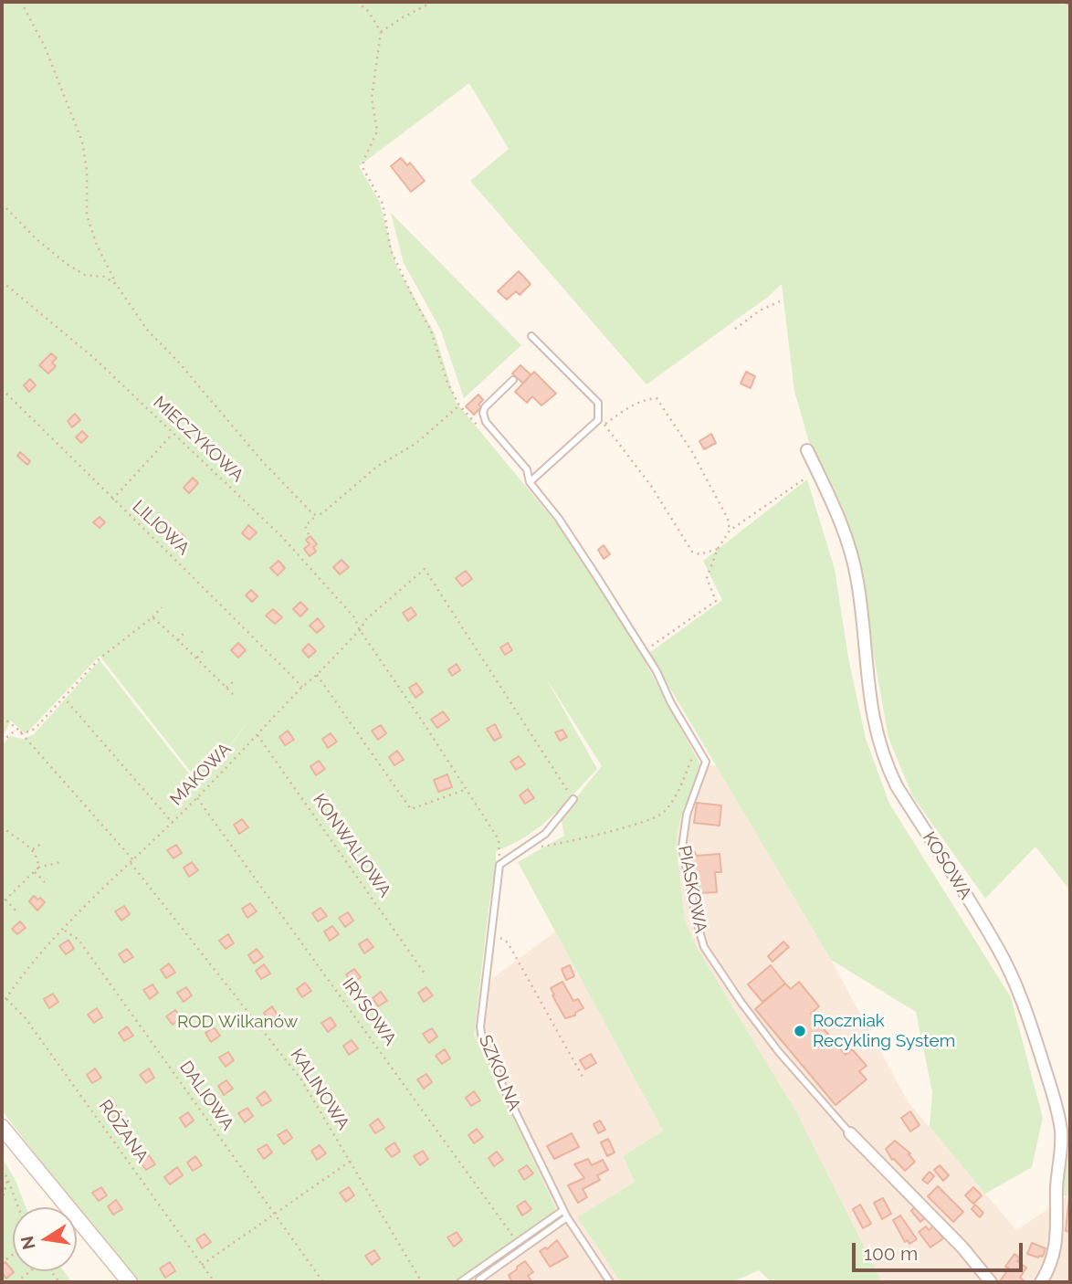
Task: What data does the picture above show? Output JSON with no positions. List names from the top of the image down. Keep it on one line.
{"streets":{"street":["KOSOWA","PIASKOWA"],"lane":["SZKOLNA"],"path":["MIECZYKOWA","LILIOWA","MAKOWA","KONWALIOWA","IRYSOWA","KALINOWA","DALIOWA","RÓŻANA"]},"crossings":[["MIECZYKOWA","MAKOWA"],["MIECZYKOWA","SZKOLNA"],["LILIOWA","MAKOWA"],["MAKOWA","KONWALIOWA"],["MAKOWA","IRYSOWA"],["MAKOWA","KALINOWA"],["MAKOWA","DALIOWA"],["MAKOWA","RÓŻANA"]],"parks":["ROD Wilkanów"],"places":["Roczniak Recykling System"],"scale_bar":"100 m","north":"left"}
